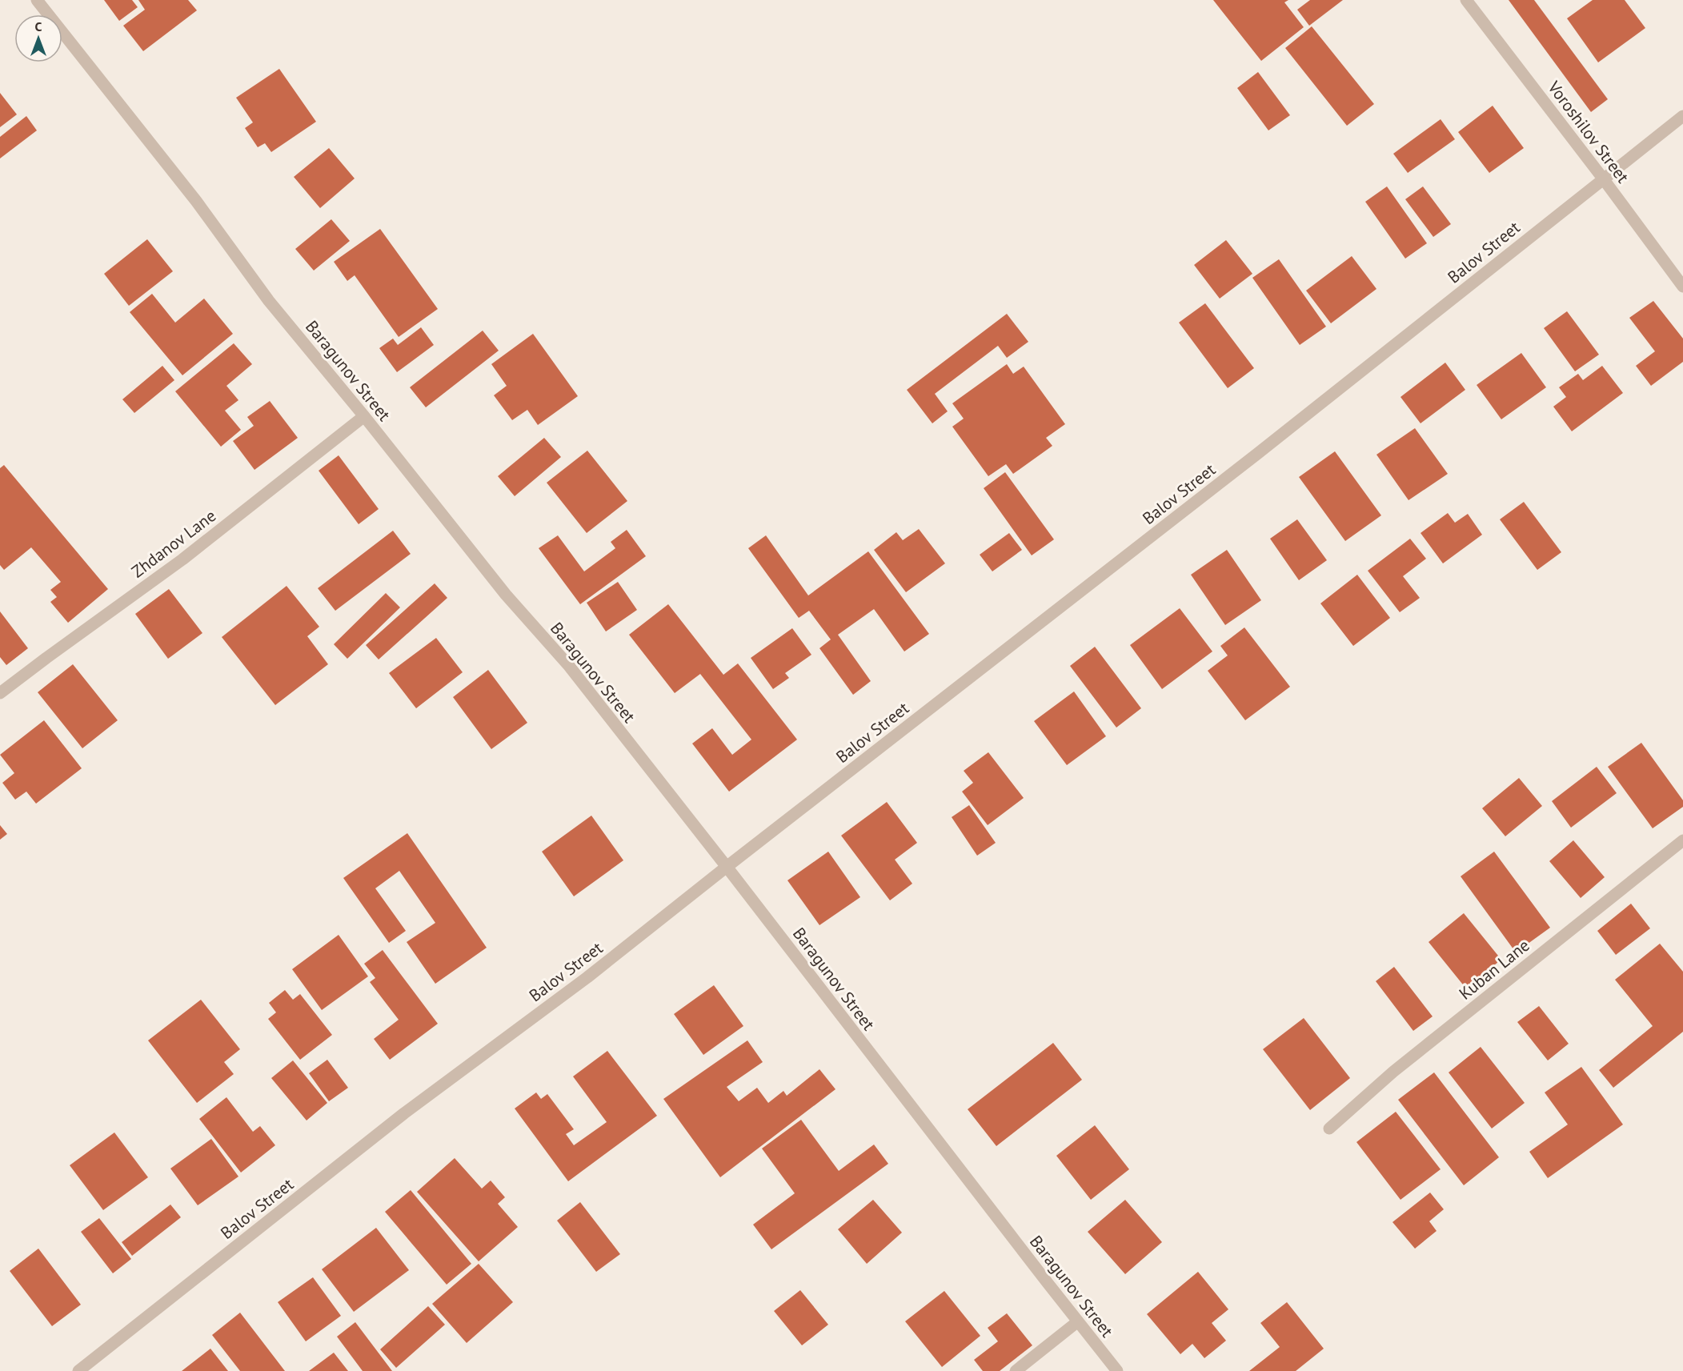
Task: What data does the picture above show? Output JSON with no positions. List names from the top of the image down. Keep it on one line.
{"streets":{"street":["Voroshilov Street","Balov Street","Baragunov Street","Zhdanov Lane","Kuban Lane"]},"crossings":[["Voroshilov Street","Balov Street"],["Balov Street","Baragunov Street"],["Baragunov Street","Zhdanov Lane"]],"north":"top"}
